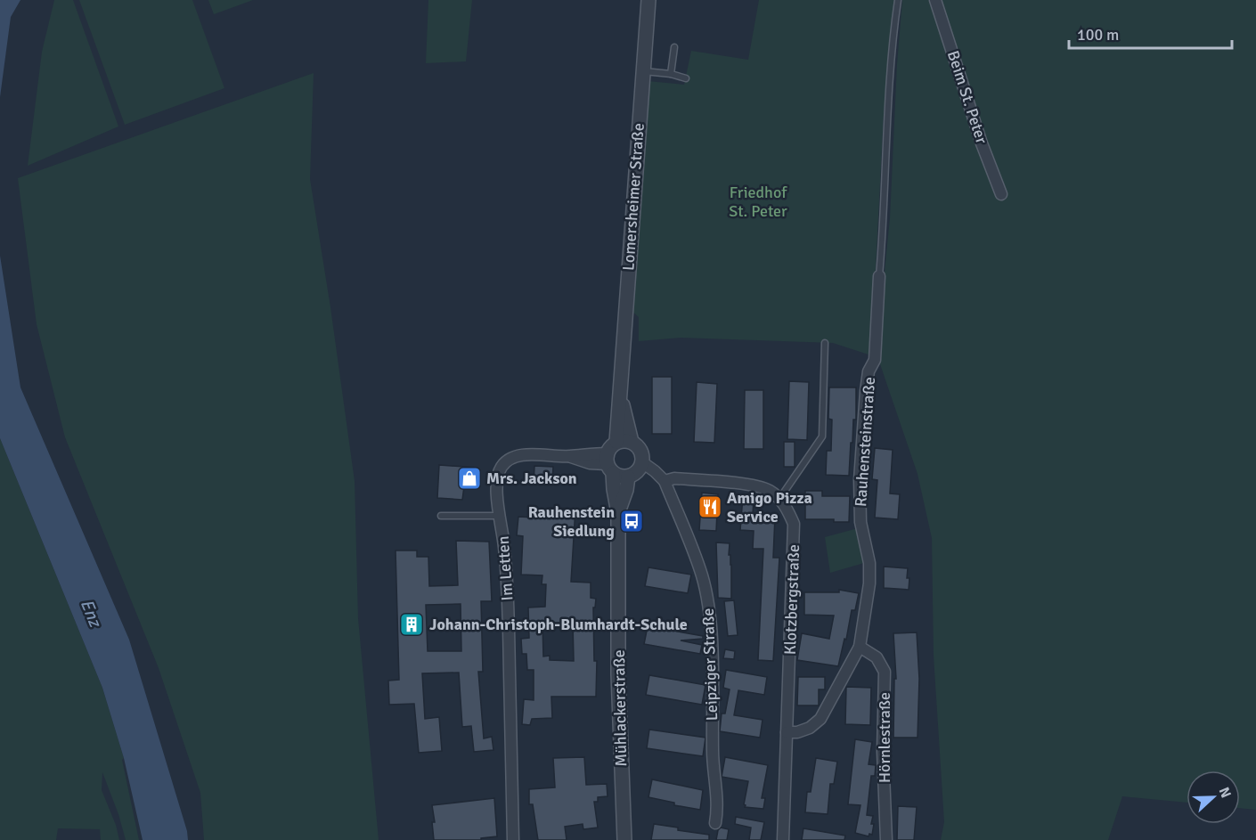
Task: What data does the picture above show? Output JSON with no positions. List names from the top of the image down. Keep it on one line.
{"streets":{"street":["Beim St. Peter","Lomersheimer Straße","Rauhensteinstraße","Im Letten","Klotzbergstraße","Leipziger Straße","Mühlackerstraße","Hörnlestraße"]},"crossings":[["Lomersheimer Straße","Im Letten"],["Lomersheimer Straße","Mühlackerstraße"],["Rauhensteinstraße","Klotzbergstraße"],["Rauhensteinstraße","Hörnlestraße"],["Im Letten","Mühlackerstraße"]],"water":["Enz"],"parks":["Friedhof St. Peter"],"places":{"shop":["Mrs. Jackson"],"restaurant":["Amigo Pizza Service"],"bus stop":["Rauhenstein Siedlung"],"building":["Johann-Christoph-Blumhardt-Schule"]},"scale_bar":"100 m","north":"right"}
